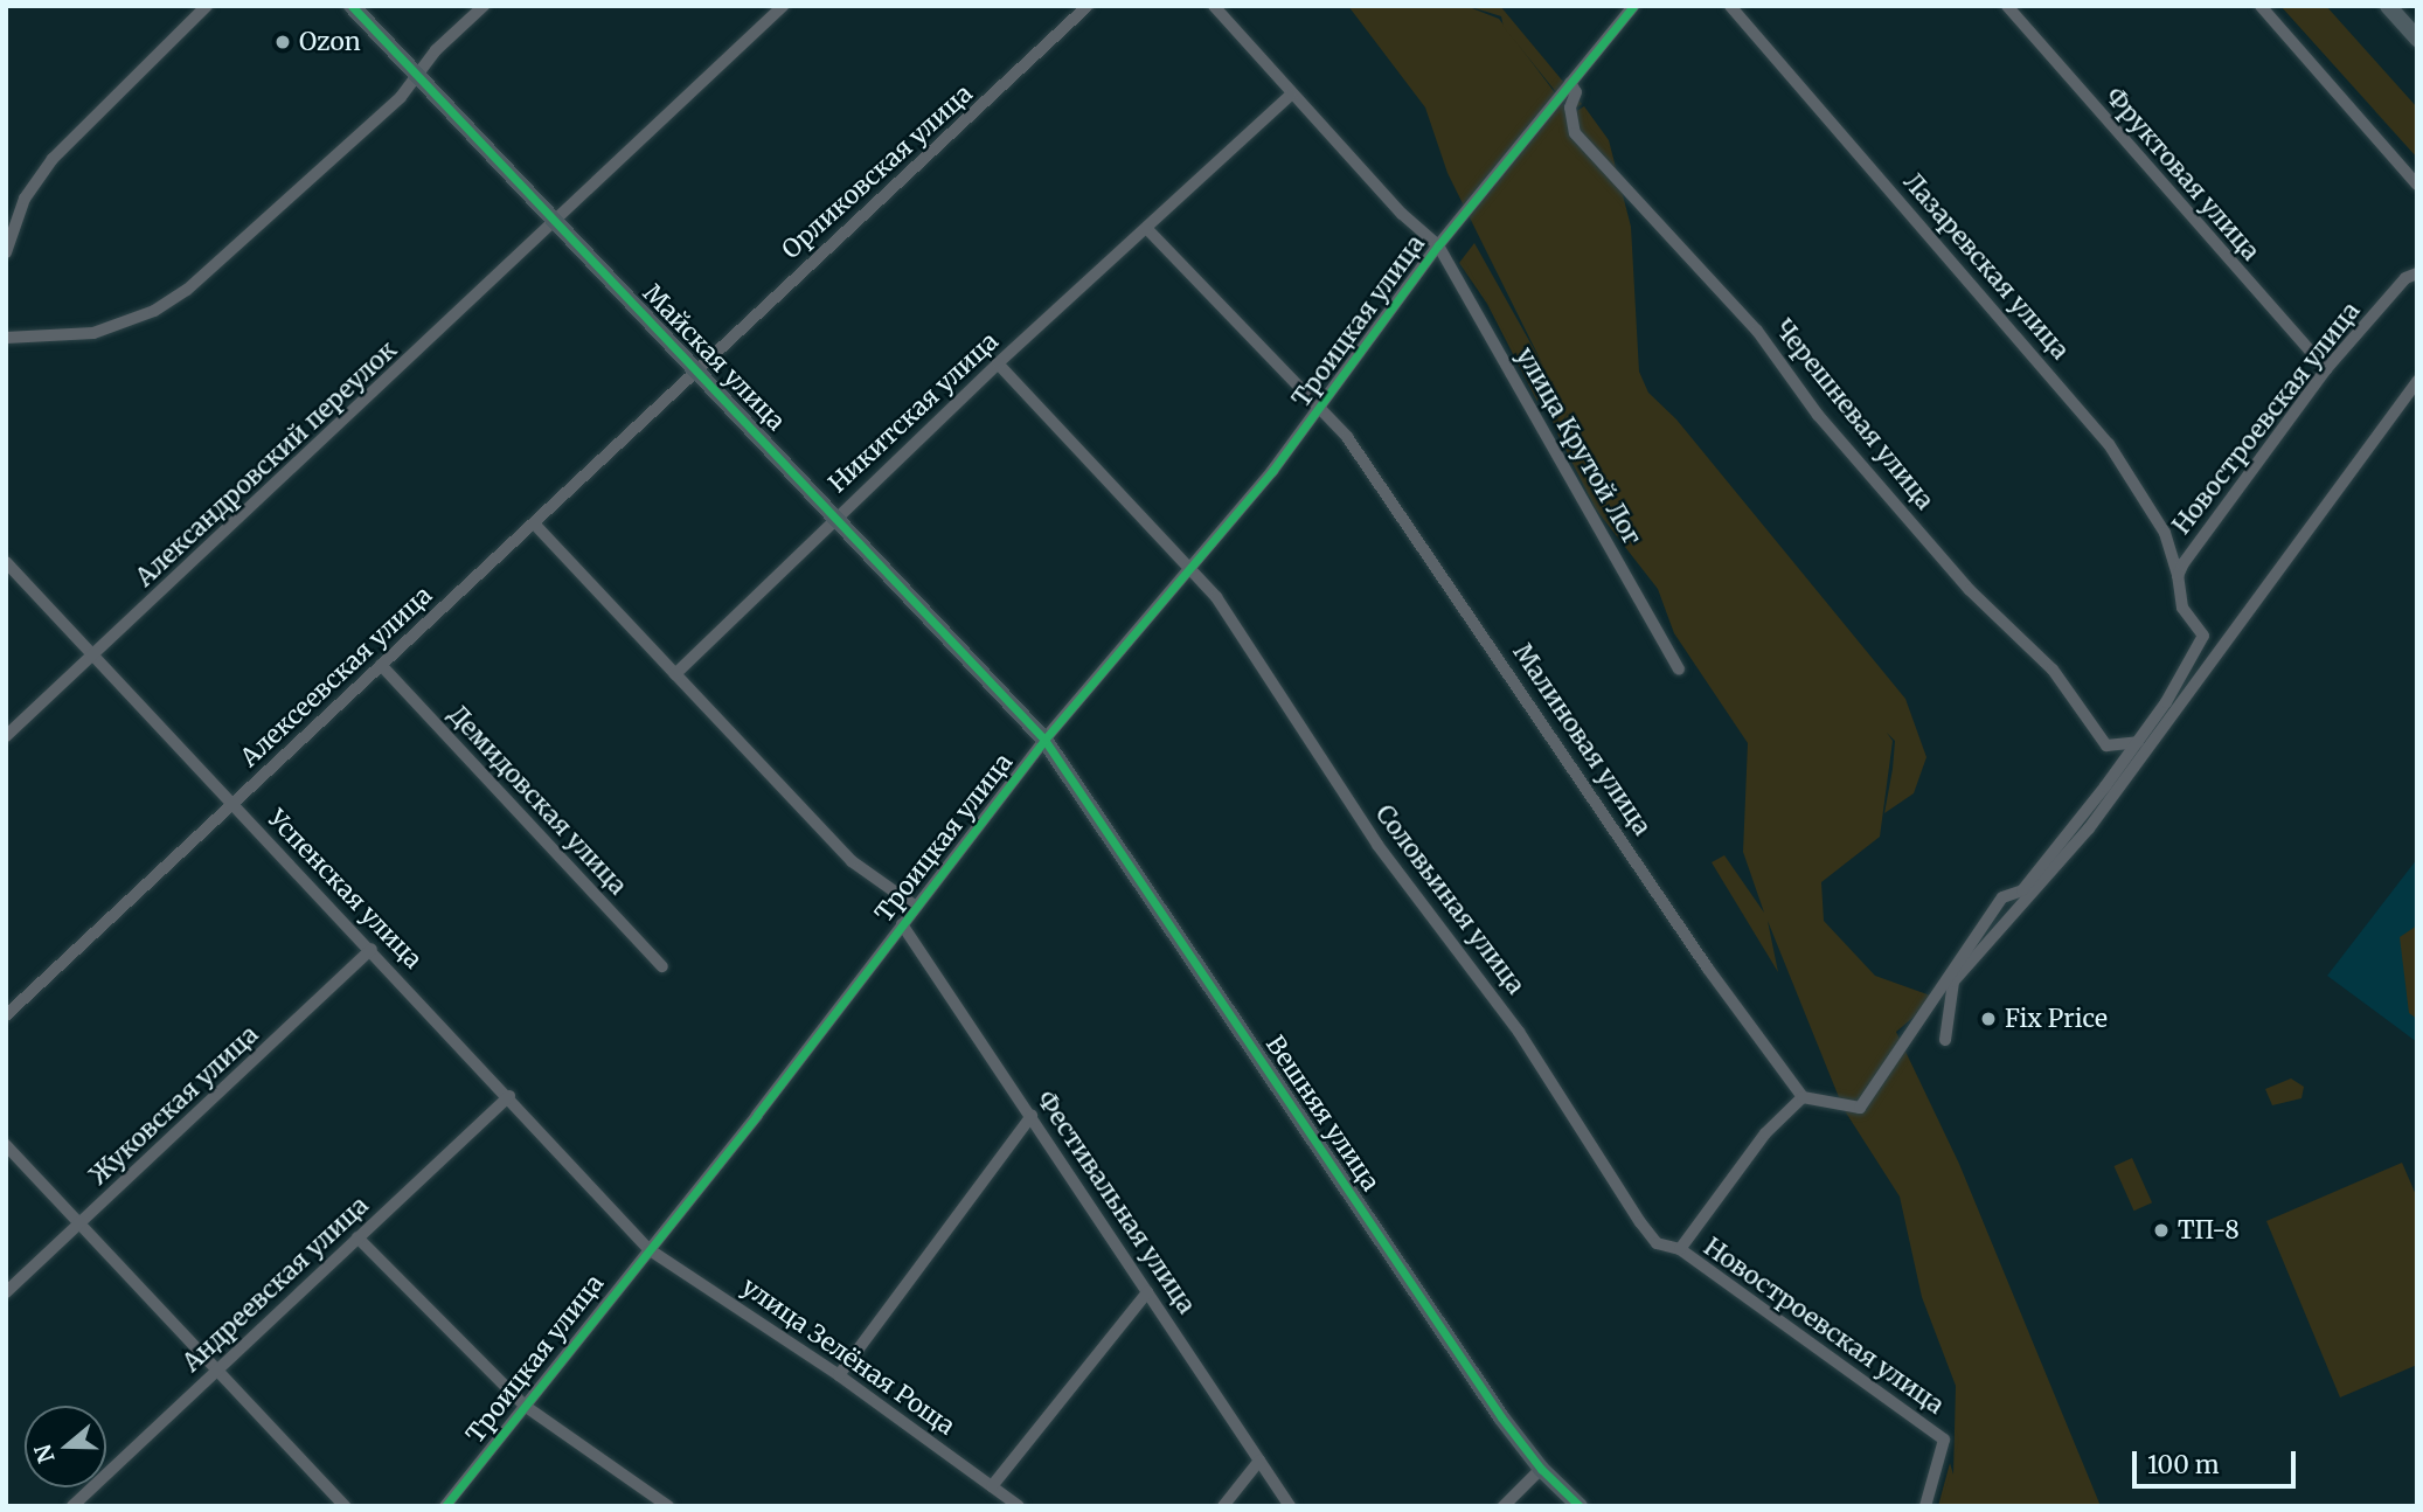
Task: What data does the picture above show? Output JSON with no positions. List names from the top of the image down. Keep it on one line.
{"streets":{"street":["Орликовская улица","Фруктовая улица","Лазаревская улица","Троицкая улица","Майская улица","Никитская улица","Черешневая улица","Новостроевская улица","улица Крутой Лог","Александровский переулок","Алексеевская улица","Малиновая улица","Демидовская улица","Успенская улица","Соловьиная улица","Жуковская улица","Вешняя улица","Фестивальная улица","Андреевская улица","улица Зелёная Роща"]},"crossings":[["Орликовская улица","Майская улица"],["Орликовская улица","Алексеевская улица"],["Фруктовая улица","Новостроевская улица"],["Лазаревская улица","Новостроевская улица"],["Троицкая улица","Майская улица"],["Троицкая улица","Черешневая улица"],["Троицкая улица","улица Крутой Лог"],["Троицкая улица","Малиновая улица"],["Троицкая улица","Успенская улица"],["Троицкая улица","Соловьиная улица"],["Троицкая улица","Вешняя улица"],["Троицкая улица","Фестивальная улица"],["Троицкая улица","улица Зелёная Роща"],["Майская улица","Никитская улица"],["Майская улица","Александровский переулок"],["Майская улица","Алексеевская улица"],["Майская улица","Вешняя улица"],["Никитская улица","Малиновая улица"],["Никитская улица","Соловьиная улица"],["Новостроевская улица","Малиновая улица"],["Новостроевская улица","Соловьиная улица"],["Александровский переулок","Успенская улица"],["Алексеевская улица","Демидовская улица"],["Алексеевская улица","Успенская улица"],["Успенская улица","Жуковская улица"],["Успенская улица","Андреевская улица"],["Успенская улица","улица Зелёная Роща"]],"places":["Ozon","Fix Price","ТП-8"],"scale_bar":"100 m","north":"left"}
